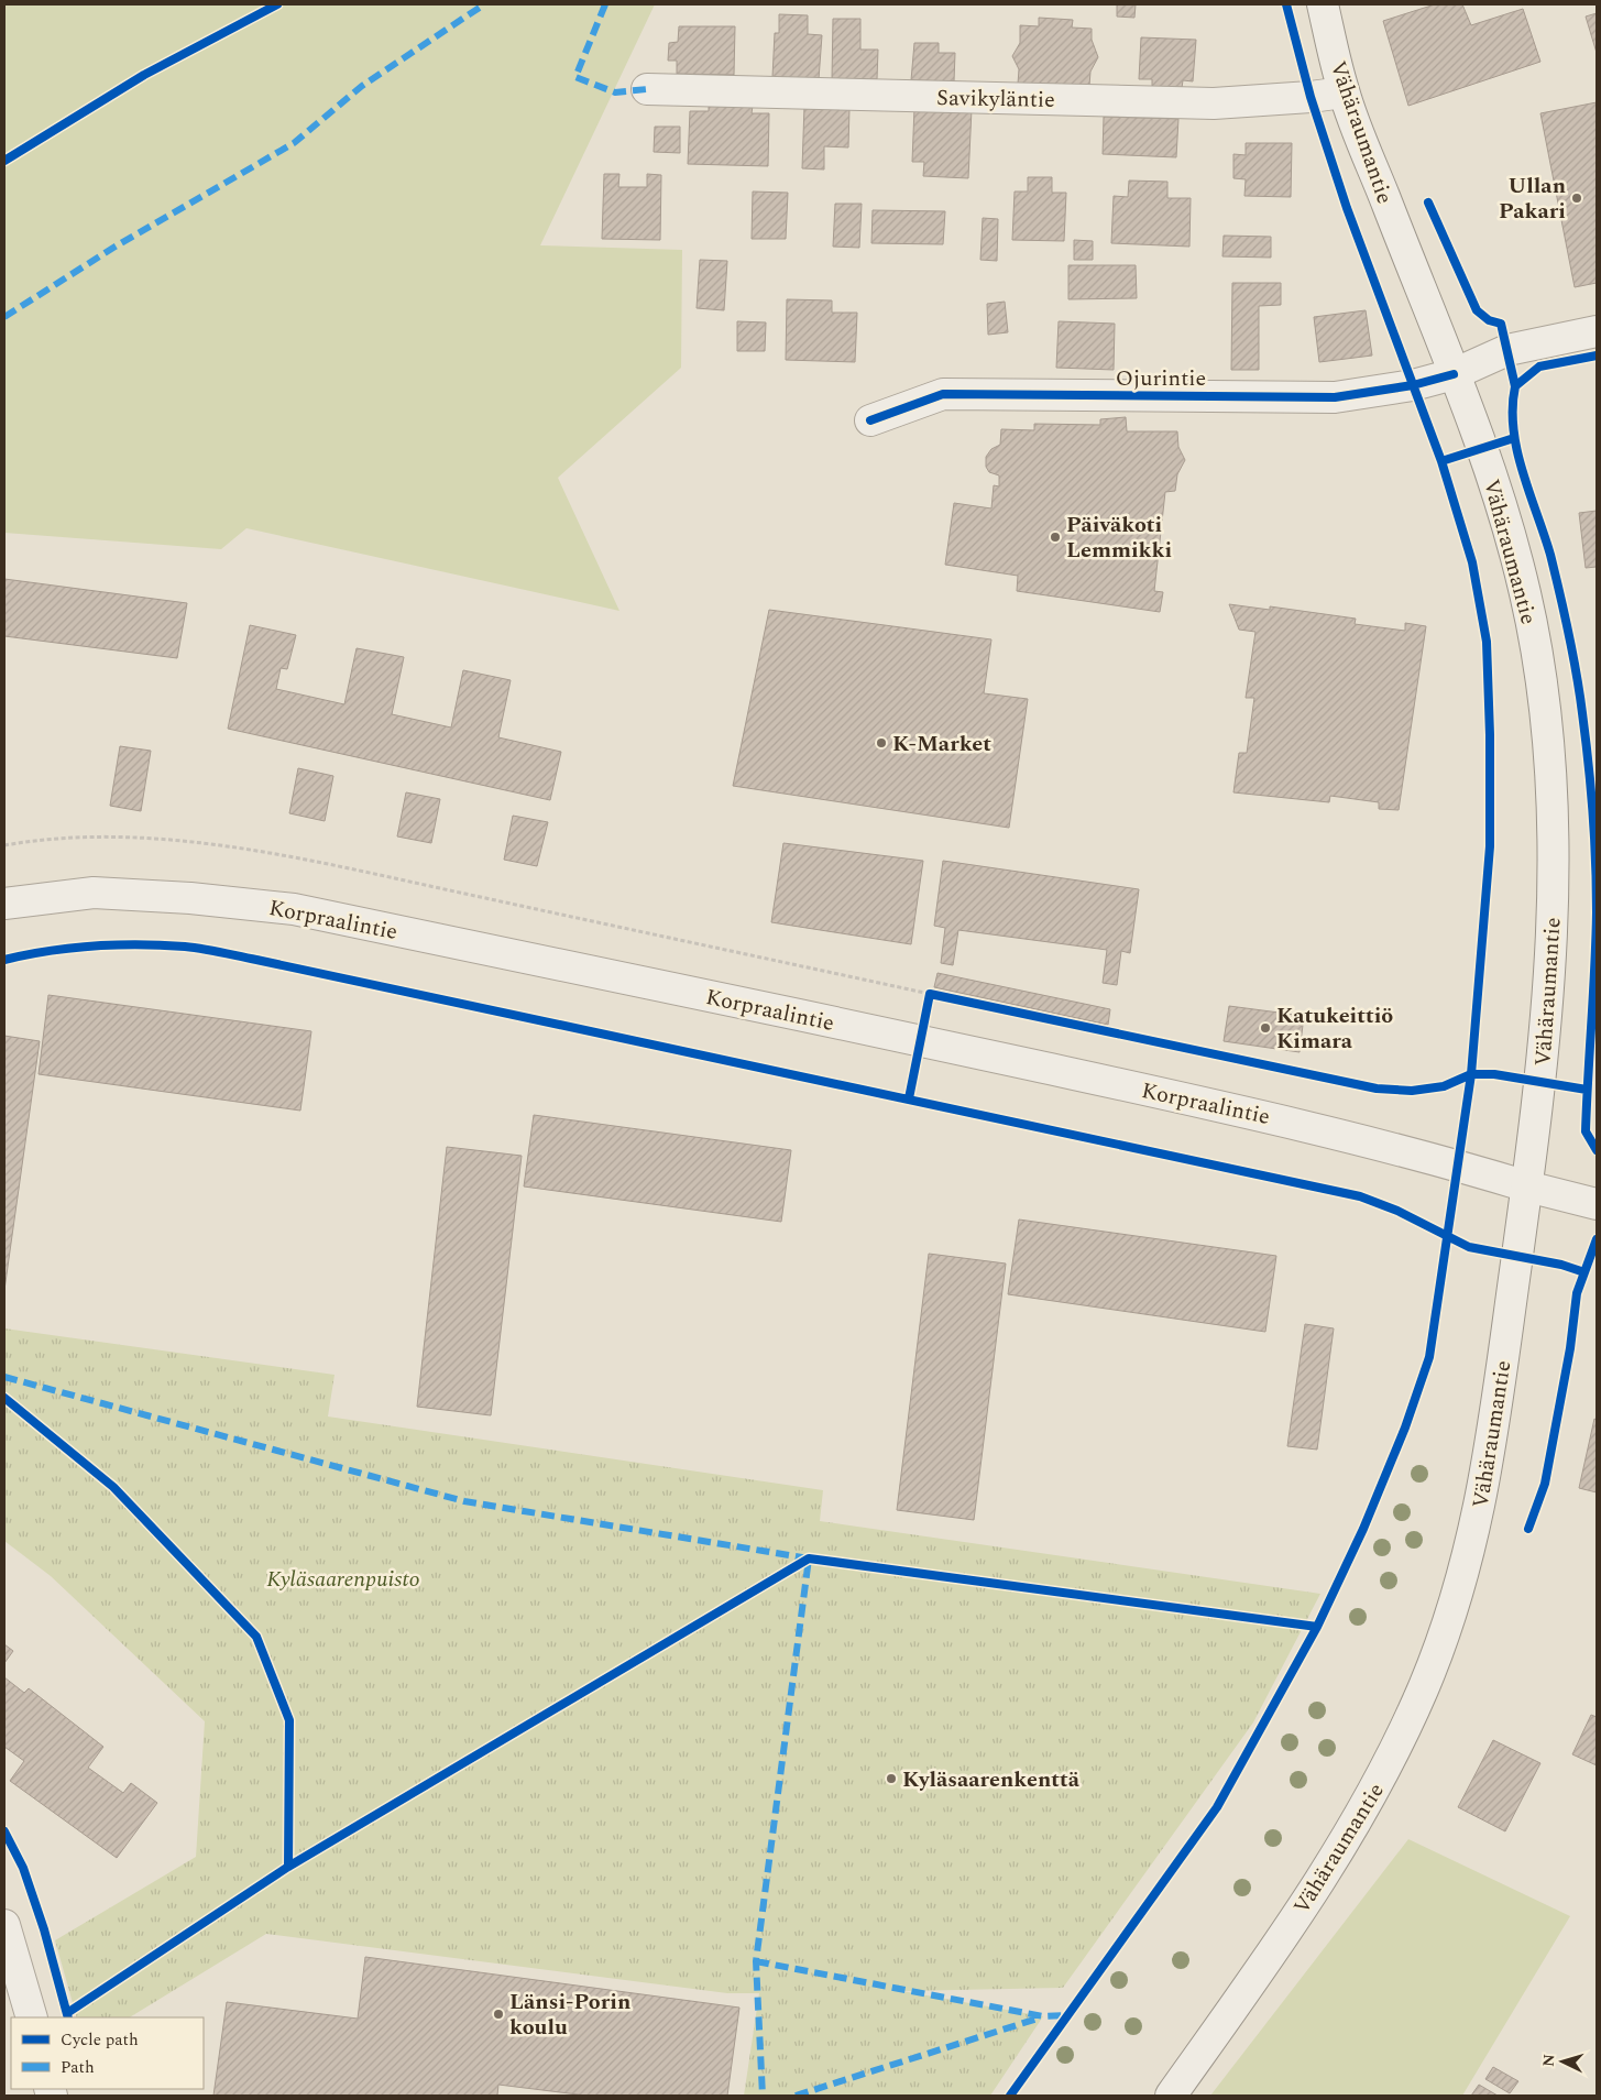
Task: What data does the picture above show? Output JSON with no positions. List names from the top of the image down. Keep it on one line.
{"streets":{"street":["Savikyläntie","Vähäraumantie","Ojurintie","Korpraalintie"]},"crossings":[["Savikyläntie","Vähäraumantie"],["Vähäraumantie","Ojurintie"],["Vähäraumantie","Korpraalintie"]],"parks":["Kyläsaarenpuisto"],"places":["Ullan Pakari","Päiväkoti Lemmikki","K-Market","Katukeittiö Kimara","Kyläsaarenkenttä","Länsi-Porin koulu"],"legend":["Cycle path","Path"],"north":"left"}
